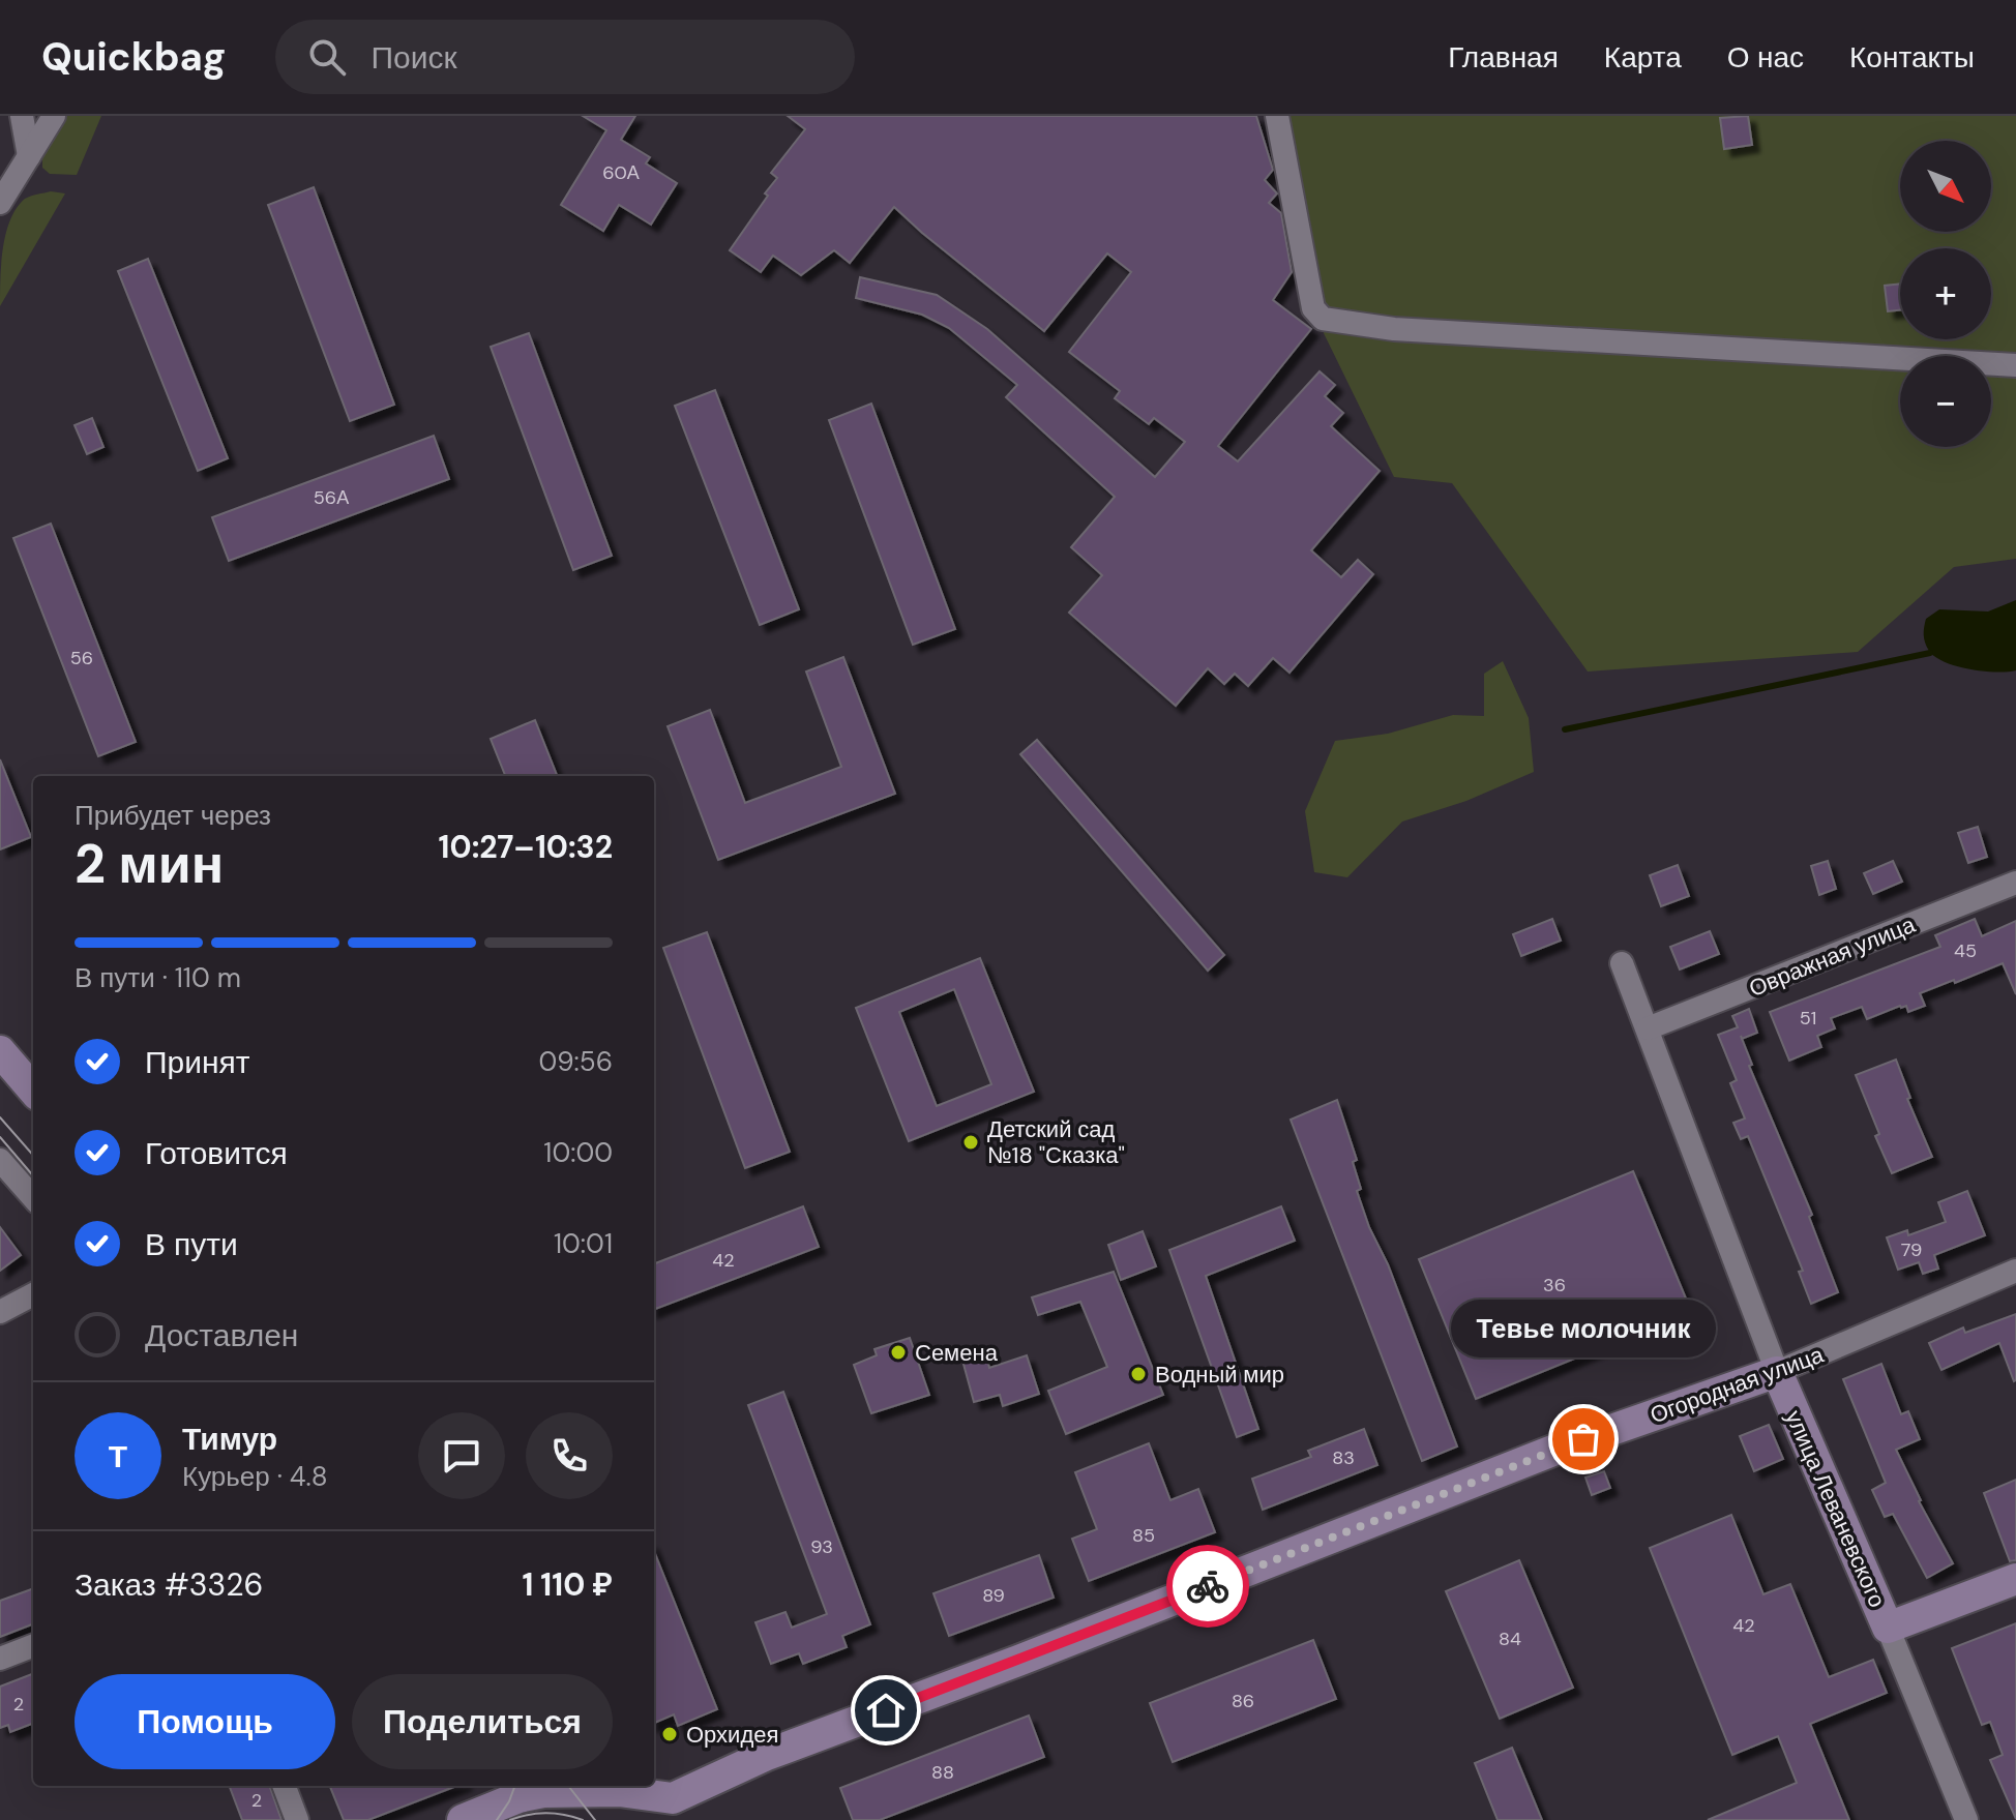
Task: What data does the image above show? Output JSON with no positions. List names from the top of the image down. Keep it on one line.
{"streets":{"street":["Овражная улица","Огородная улица","улица Леваневского"]},"crossings":[["Овражная улица","улица Леваневского"],["Огородная улица","улица Леваневского"]],"places":["Детский сад №18 \"Сказка\"","Семена","Водный мир","Тевье молочник","Орхидея"],"house_numbers":["60А","56А","56","45","51","79","42","36","83","85","93","89","42","84","86","2","88","2"],"north":"bottom right","page":{"header":"Quickbag","search":"Поиск","nav":["Главная","Карта","О нас","Контакты"],"map_buttons":["+","−"],"heading":["2 мин","Прибудет через","10:27–10:32"],"panel":["Тимур","Курьер · 4.8","Заказ #3326","1 110 ₽"],"bar":"В пути · 110 m","list":[["Принят","09:56"],["Готовится","10:00"],["В пути","10:01"],"Доставлен"],"bubble":"Тевье молочник","round":"Т","buttons":["Помощь","Поделиться"]}}
